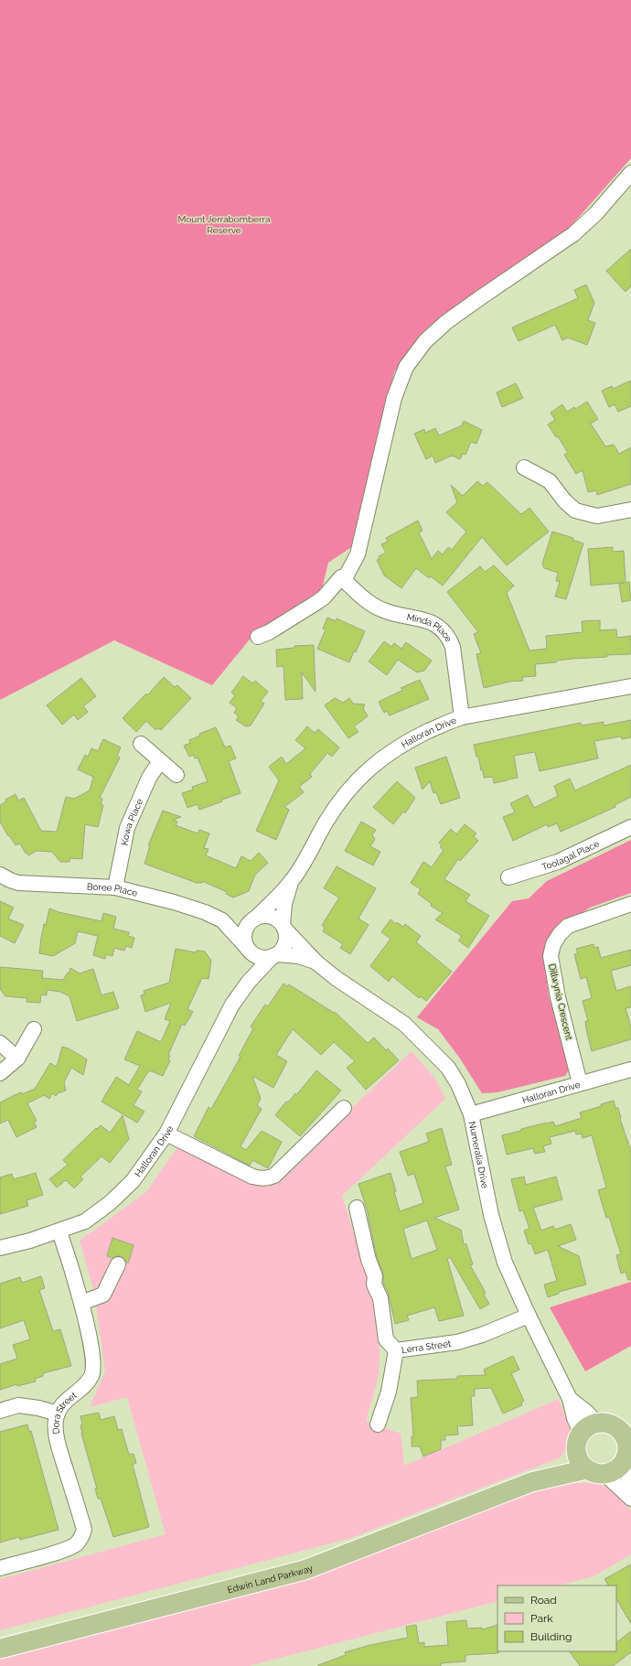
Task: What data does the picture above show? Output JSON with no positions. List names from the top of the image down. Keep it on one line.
{"streets":{"main road":["Edwin Land Parkway"],"street":["Minda Place","Halloran Drive","Kowa Place","Toolagal Place","Boree Place","Dillwynia Crescent","Numeralia Drive","Lerra Street","Dora Street"]},"crossings":[["Minda Place","Halloran Drive"],["Halloran Drive","Boree Place"],["Halloran Drive","Dillwynia Crescent"],["Halloran Drive","Numeralia Drive"],["Halloran Drive","Dora Street"],["Kowa Place","Boree Place"],["Boree Place","Numeralia Drive"],["Numeralia Drive","Lerra Street"],["Numeralia Drive","Edwin Land Parkway"]],"parks":["Mount Jerrabomberra Reserve"],"legend":["Road","Park","Building"]}
